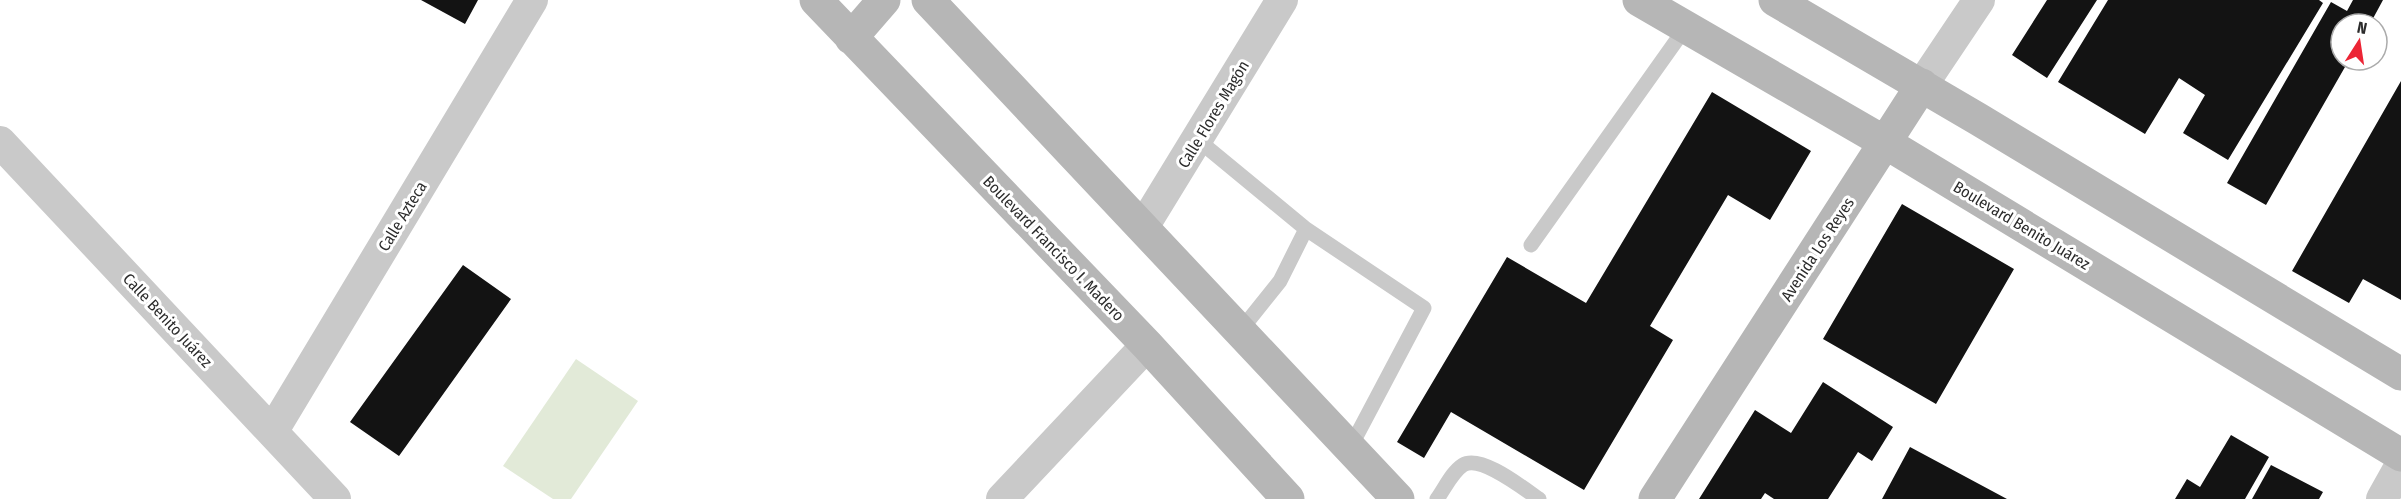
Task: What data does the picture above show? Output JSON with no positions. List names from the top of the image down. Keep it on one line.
{"streets":{"main road":["Boulevard Benito Juárez","Boulevard Francisco I. Madero","Avenida Los Reyes"],"street":["Calle Flores Magón","Calle Azteca","Calle Benito Juárez"]},"crossings":[["Calle Azteca","Calle Benito Juárez"],["Boulevard Benito Juárez","Avenida Los Reyes"]],"north":"top"}
